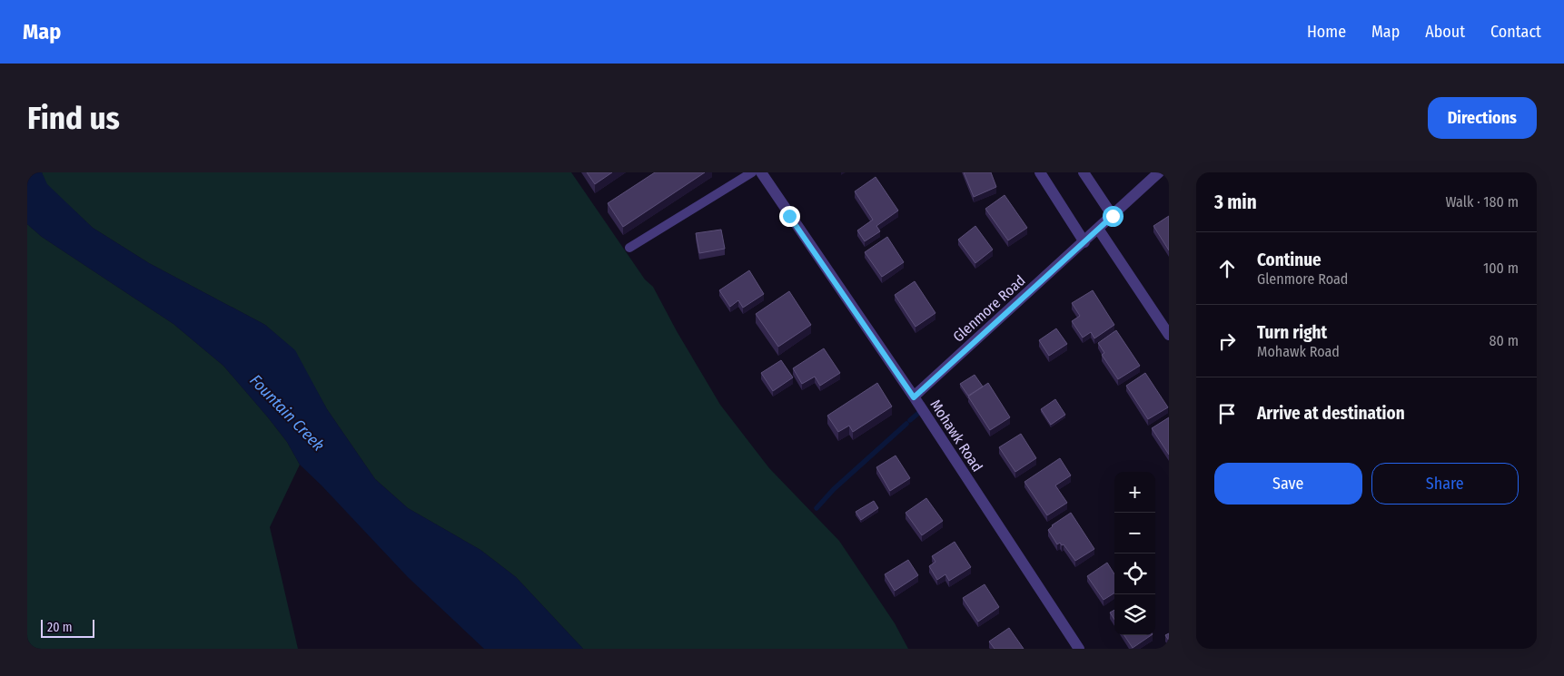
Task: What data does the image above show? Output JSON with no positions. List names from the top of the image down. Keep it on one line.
{"streets":{"street":["Glenmore Road","Mohawk Road"]},"crossings":[["Glenmore Road","Mohawk Road"]],"water":["Fountain Creek"],"scale_bar":"20 m","page":{"header":"Map","nav":["Home","Map","About","Contact"],"buttons":["Directions",["Save","Share"]],"title":"Find us","heading":["3 min","Walk · 180 m"],"list":[["Continue","Glenmore Road","100 m"],["Turn right","Mohawk Road","80 m"],"Arrive at destination"],"map_buttons":["+","−"],"scale":"20 m"}}
